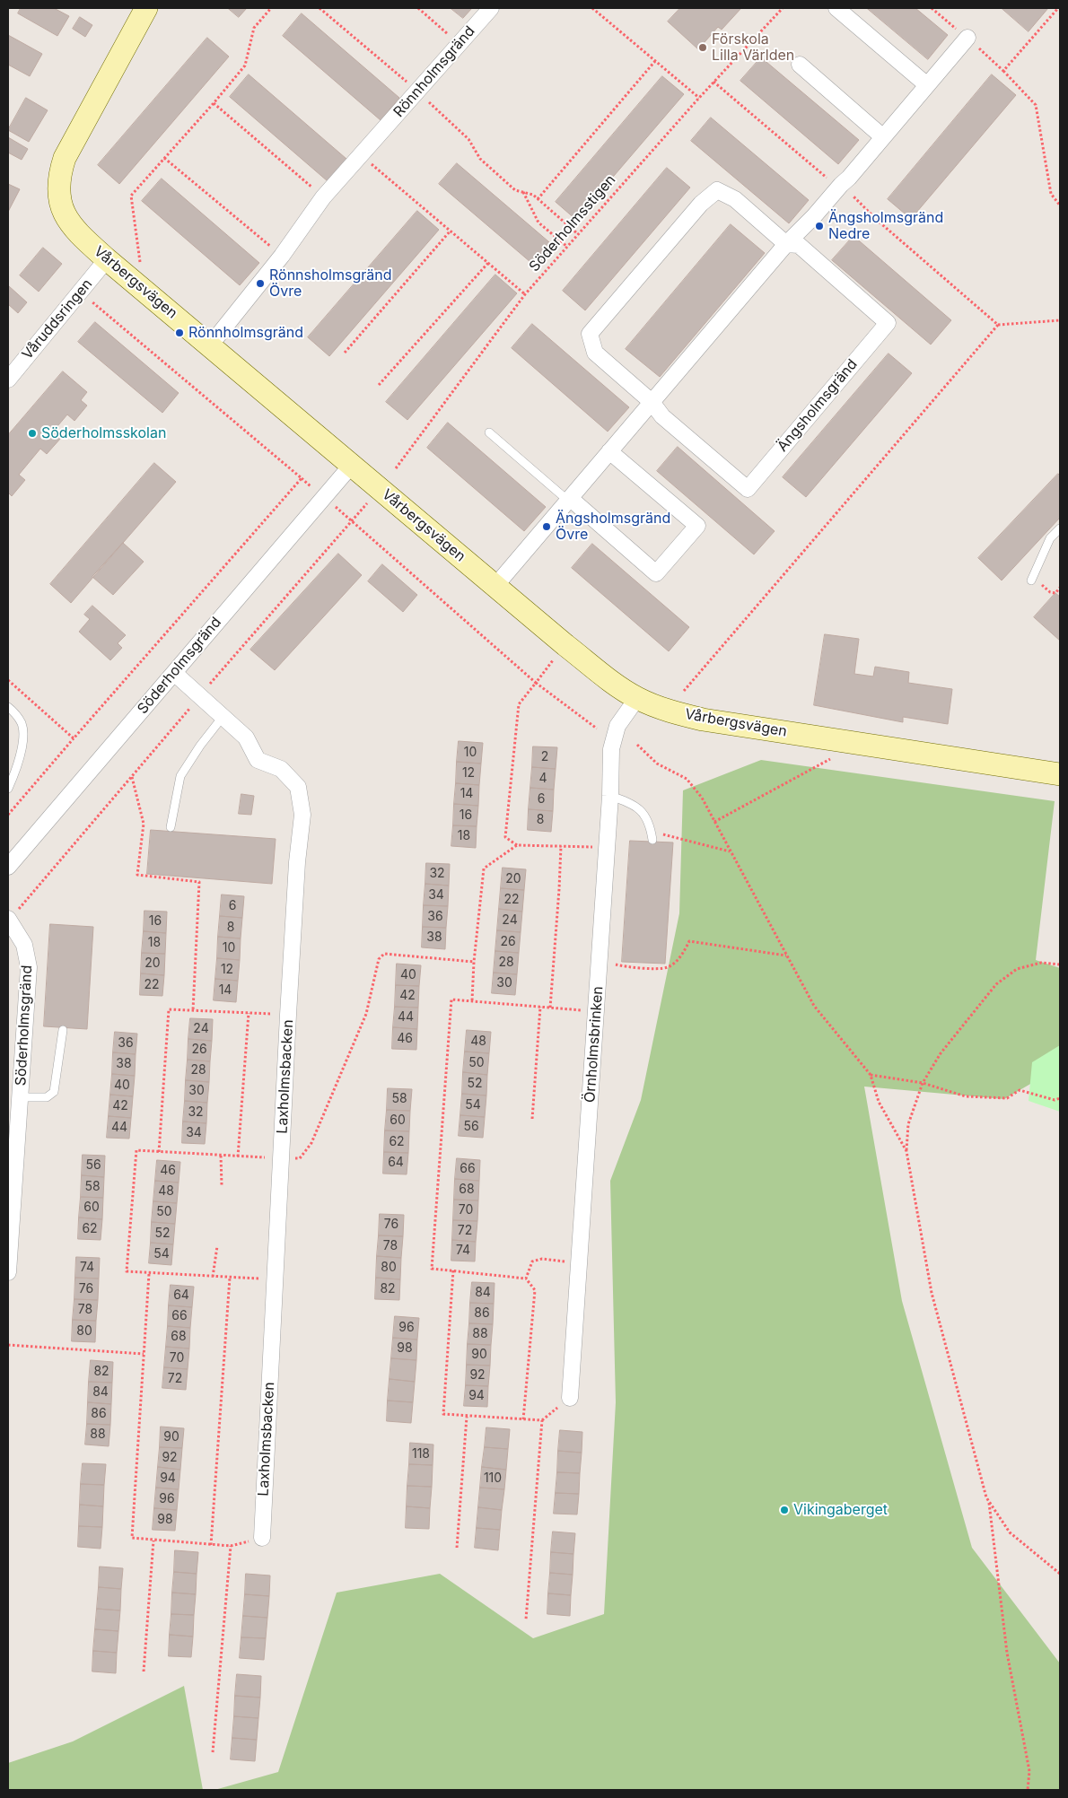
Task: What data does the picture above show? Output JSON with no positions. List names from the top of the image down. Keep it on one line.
{"streets":{"street":["Rönnholmsgränd","Vårbergsvägen","Våruddsringen","Ängsholmsgränd","Söderholmsgränd","Örnholmsbrinken","Laxholmsbacken"],"path":["Söderholmsstigen"]},"crossings":[["Rönnholmsgränd","Vårbergsvägen"],["Vårbergsvägen","Våruddsringen"],["Vårbergsvägen","Söderholmsgränd"],["Vårbergsvägen","Örnholmsbrinken"],["Söderholmsgränd","Laxholmsbacken"]],"places":["Förskola Lilla Världen","Ängsholmsgränd Nedre","Rönnsholmsgränd Övre","Rönnholmsgränd","Söderholmsskolan","Ängsholmsgränd Övre","Vikingaberget"],"house_numbers":["10","2","12","4","14","6","16","8","18","32","20","34","22","6","36","24","16","8","38","26","18","10","28","20","12","40","30","22","14","42","44","24","46","48","36","26","50","38","28","52","40","30","58","54","42","32","60","56","44","34","62","64","56","66","46","58","68","48","60","70","50","76","62","72","52","78","74","54","74","80","76","82","84","64","78","86","66","96","80","88","68","98","90","70","82","92","72","84","94","86","88","90","118","92","94","110","96","98"]}
